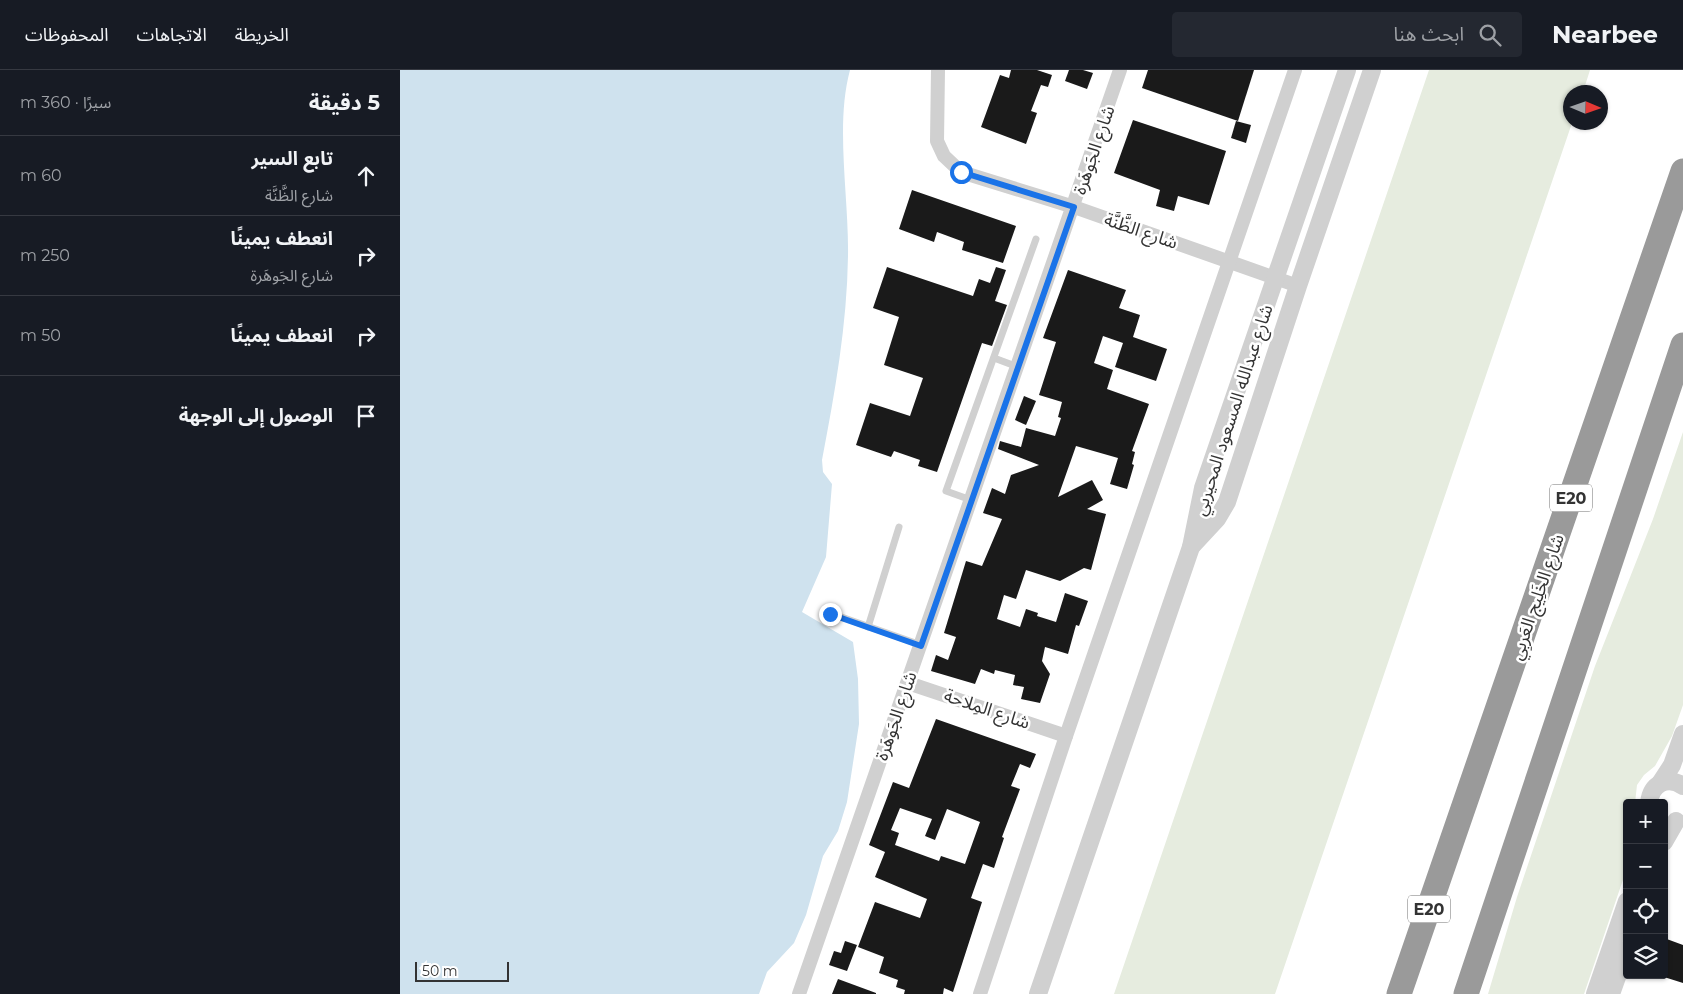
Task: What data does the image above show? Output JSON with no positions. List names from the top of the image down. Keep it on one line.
{"streets":{"highway":["E20","شارع الخَلِيج العَربِي"],"street":["شارع الجَوهَرة","شارع الظَّنَّة","شارع عبدالله المسعود المحيربي","شارع المِلاحة"]},"crossings":[["شارع الجَوهَرة","شارع الظَّنَّة"],["شارع الجَوهَرة","شارع المِلاحة"],["شارع الظَّنَّة","شارع عبدالله المسعود المحيربي"]],"scale_bar":"50 m","north":"right","page":{"header":"Nearbee","search":"ابحث هنا","nav":["الخريطة","الاتجاهات","المحفوظات"],"heading":["5 دقيقة","سيرًا · 360 m"],"list":[["تابع السير","شارع الظَّنَّة","60 m"],["انعطف يمينًا","شارع الجَوهَرة","250 m"],["انعطف يمينًا","50 m"],"الوصول إلى الوجهة"],"map_buttons":["+","−"],"scale":"50 m"}}
